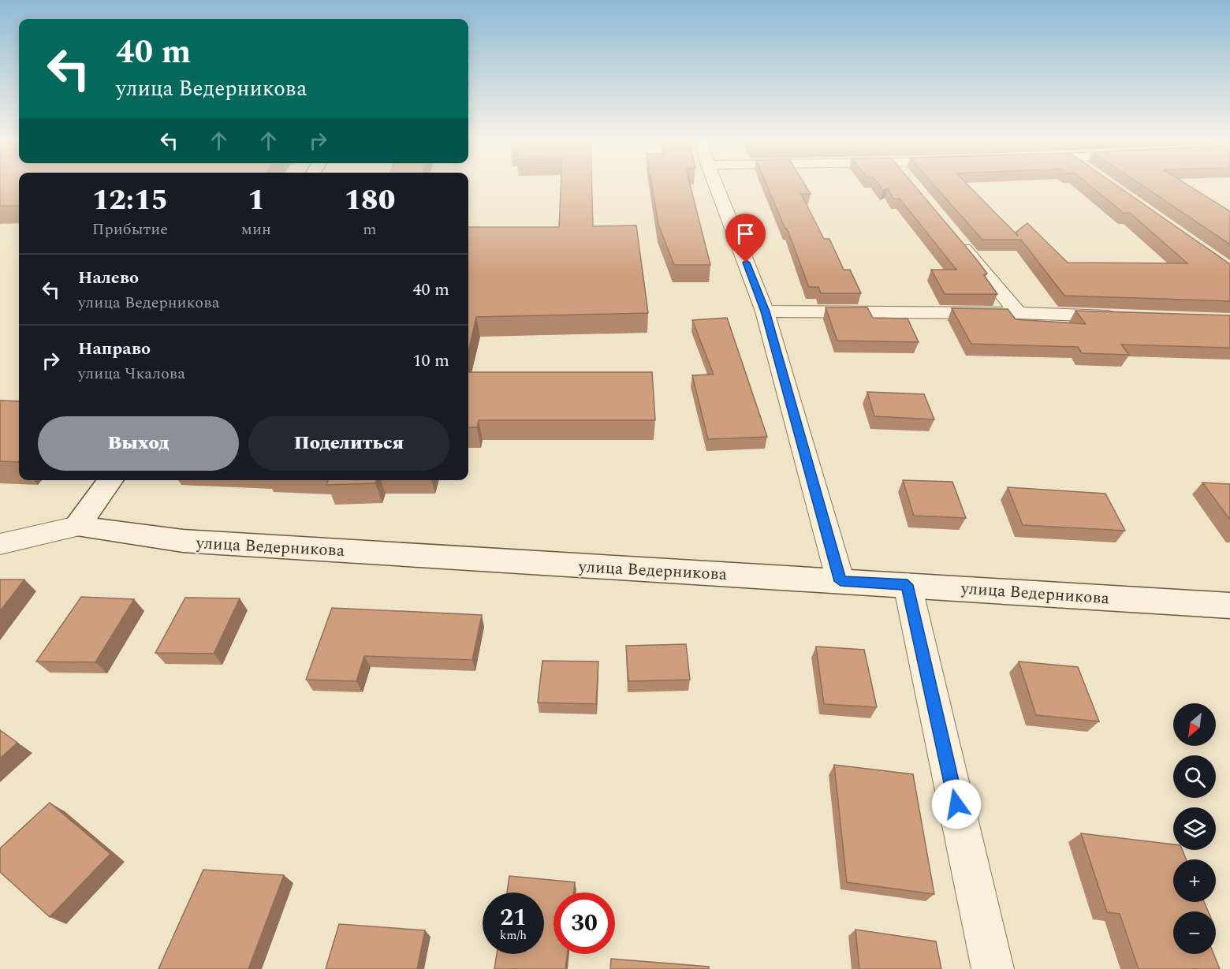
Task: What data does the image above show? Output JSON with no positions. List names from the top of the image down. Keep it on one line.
{"streets":{"street":["улица Ведерникова"]},"north":"bottom left","page":{"turn":["40 m","улица Ведерникова"],"eta":["12:15","Прибытие","1","мин","180","m"],"list":[{"name":"Налево","note":"улица Ведерникова","value":"40 m"},{"name":"Направо","note":"улица Чкалова","value":"10 m"}],"buttons":["Выход","Поделиться"],"map_buttons":["+","−"],"speed":"21 km/h","limit":"30"}}
